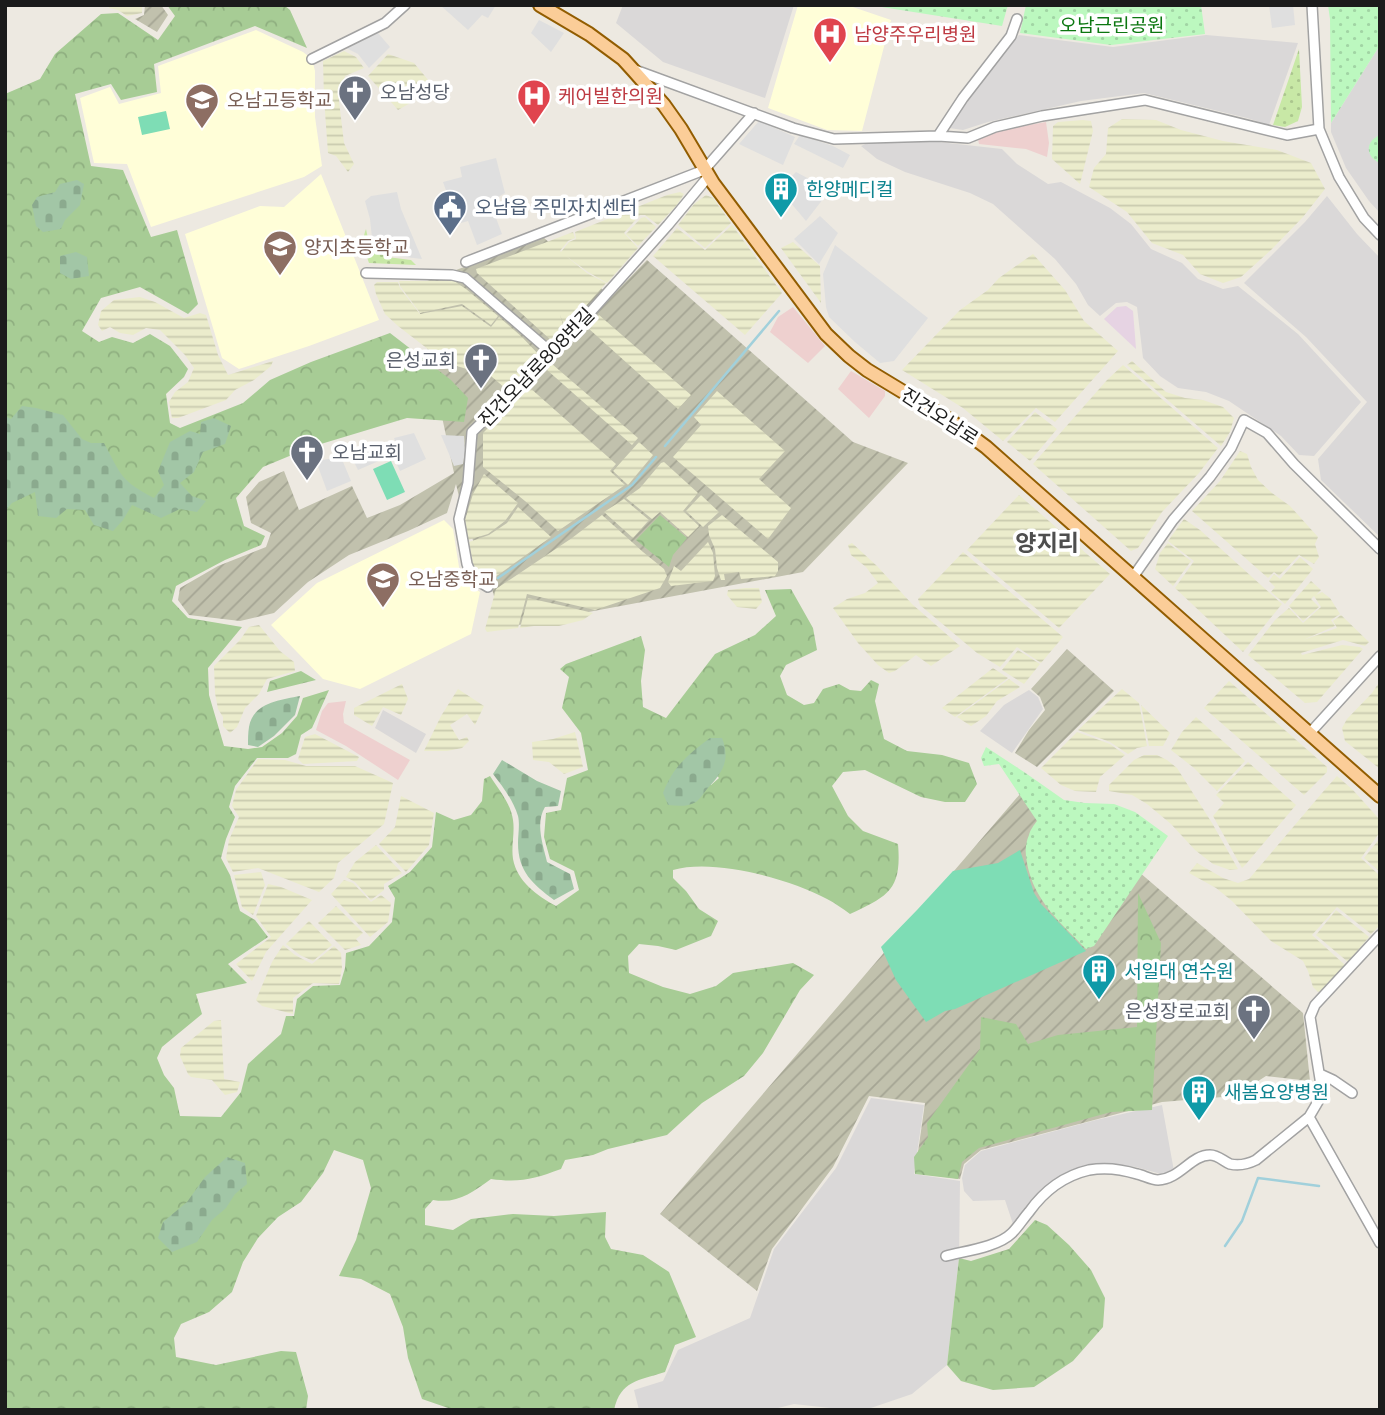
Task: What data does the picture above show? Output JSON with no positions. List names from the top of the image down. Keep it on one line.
{"streets":{"main road":["진건오남로"],"street":["진건오남로808번길"]},"crossings":[["진건오남로808번길","진건오남로"]],"districts":["양지리"],"parks":["오남근린공원"],"places":{"hospital":["남양주우리병원","케어빌한의원"],"church":["오남성당","은성교회","오남교회","은성장로교회"],"school or university":["오남고등학교","양지초등학교","오남중학교"],"building":["한양메디컬","서일대 연수원","새봄요양병원"],"public building":["오남읍 주민자치센터"]}}
